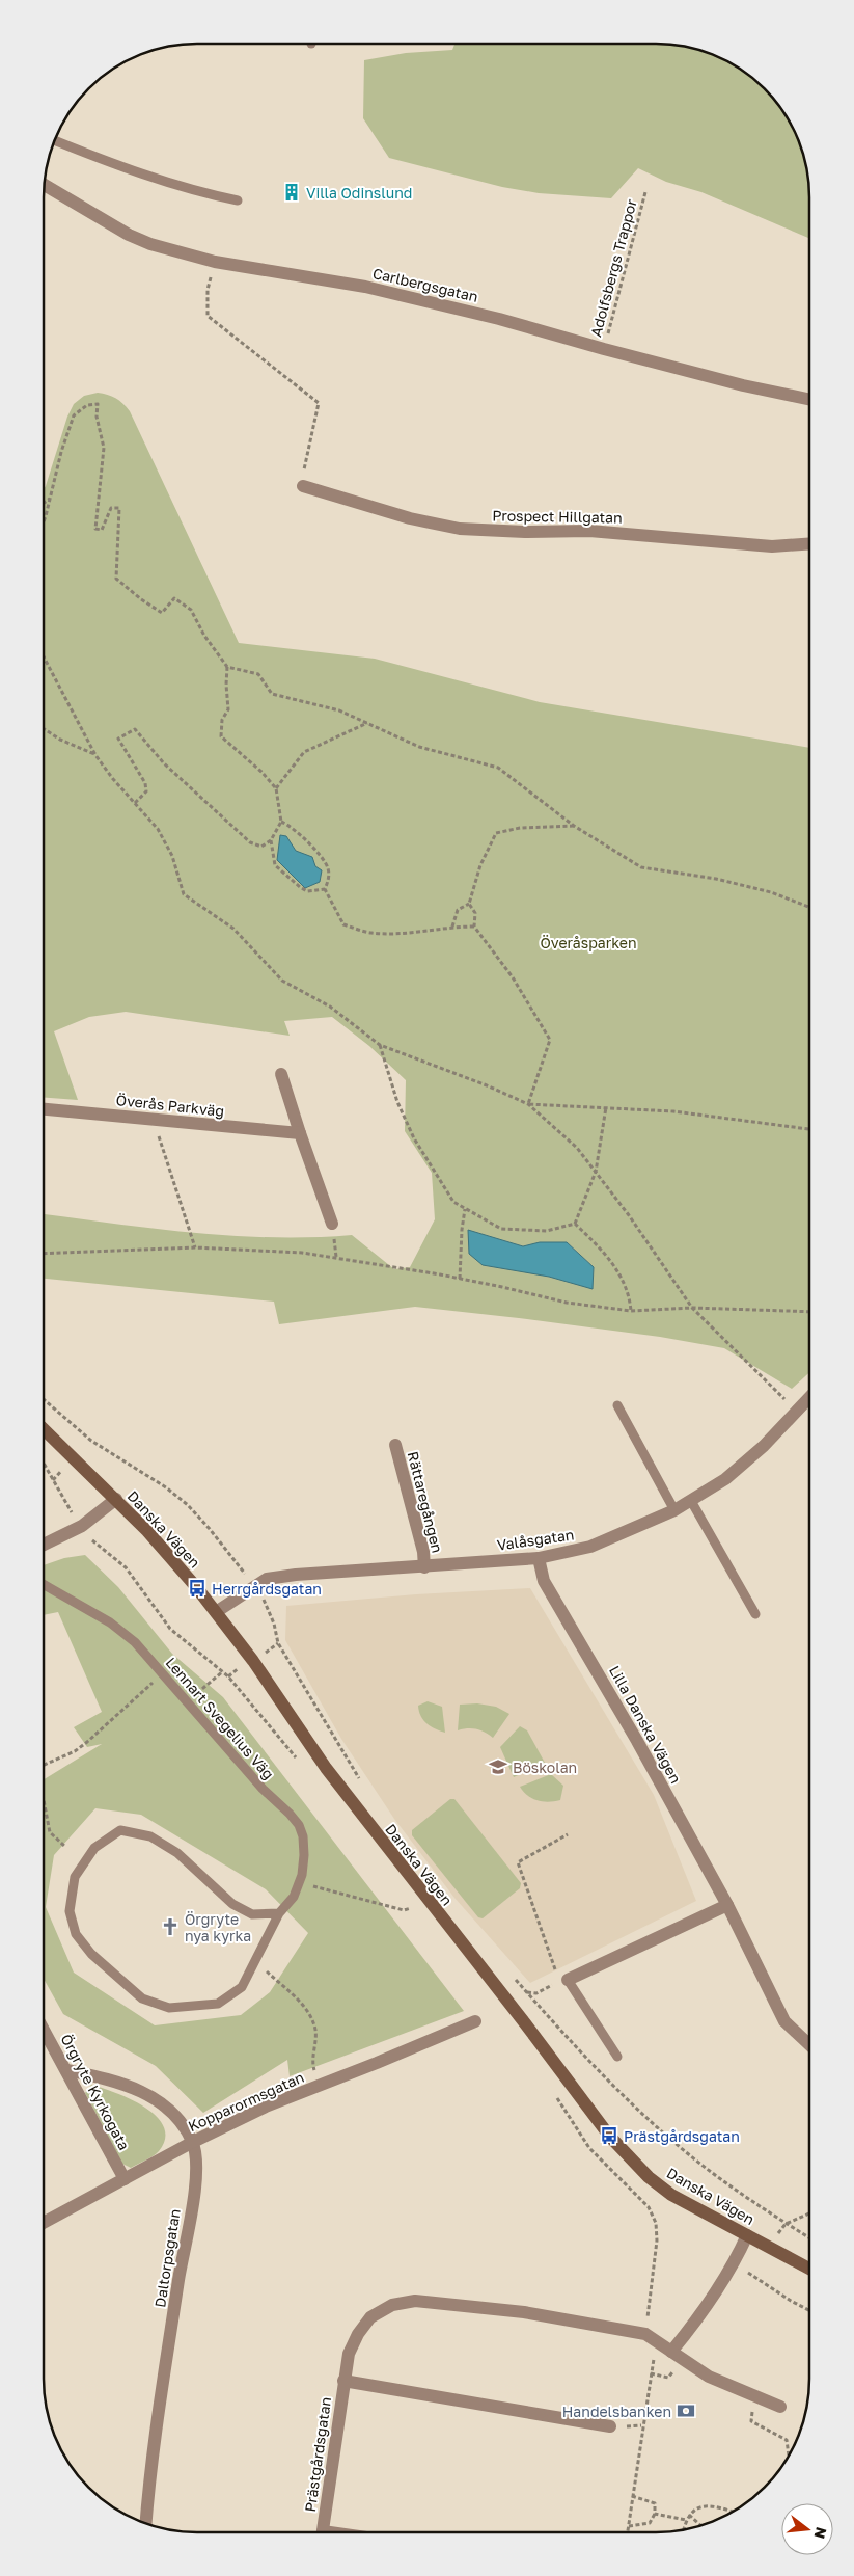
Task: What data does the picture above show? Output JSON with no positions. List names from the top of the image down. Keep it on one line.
{"streets":{"street":["Carlbergsgatan","Prospect Hillgatan","Överås Parkväg","Rättaregången","Danska Vägen","Valåsgatan","Lilla Danska Vägen","Örgryte Kyrkogata","Kopparormsgatan","Daltorpsgatan","Prästgårdsgatan"],"lane":["Lennart Svegelius Väg"],"path":["Adolfsbergs Trappor"]},"crossings":[["Adolfsbergs Trappor","Carlbergsgatan"],["Rättaregången","Valåsgatan"],["Danska Vägen","Valåsgatan"],["Valåsgatan","Lilla Danska Vägen"],["Örgryte Kyrkogata","Kopparormsgatan"],["Kopparormsgatan","Daltorpsgatan"]],"parks":["Överåsparken"],"places":{"building":["Villa Odinslund"],"bus stop":["Herrgårdsgatan","Prästgårdsgatan"],"school or university":["Böskolan"],"church":["Örgryte nya kyrka"],"bank":["Handelsbanken"]},"north":"right"}
